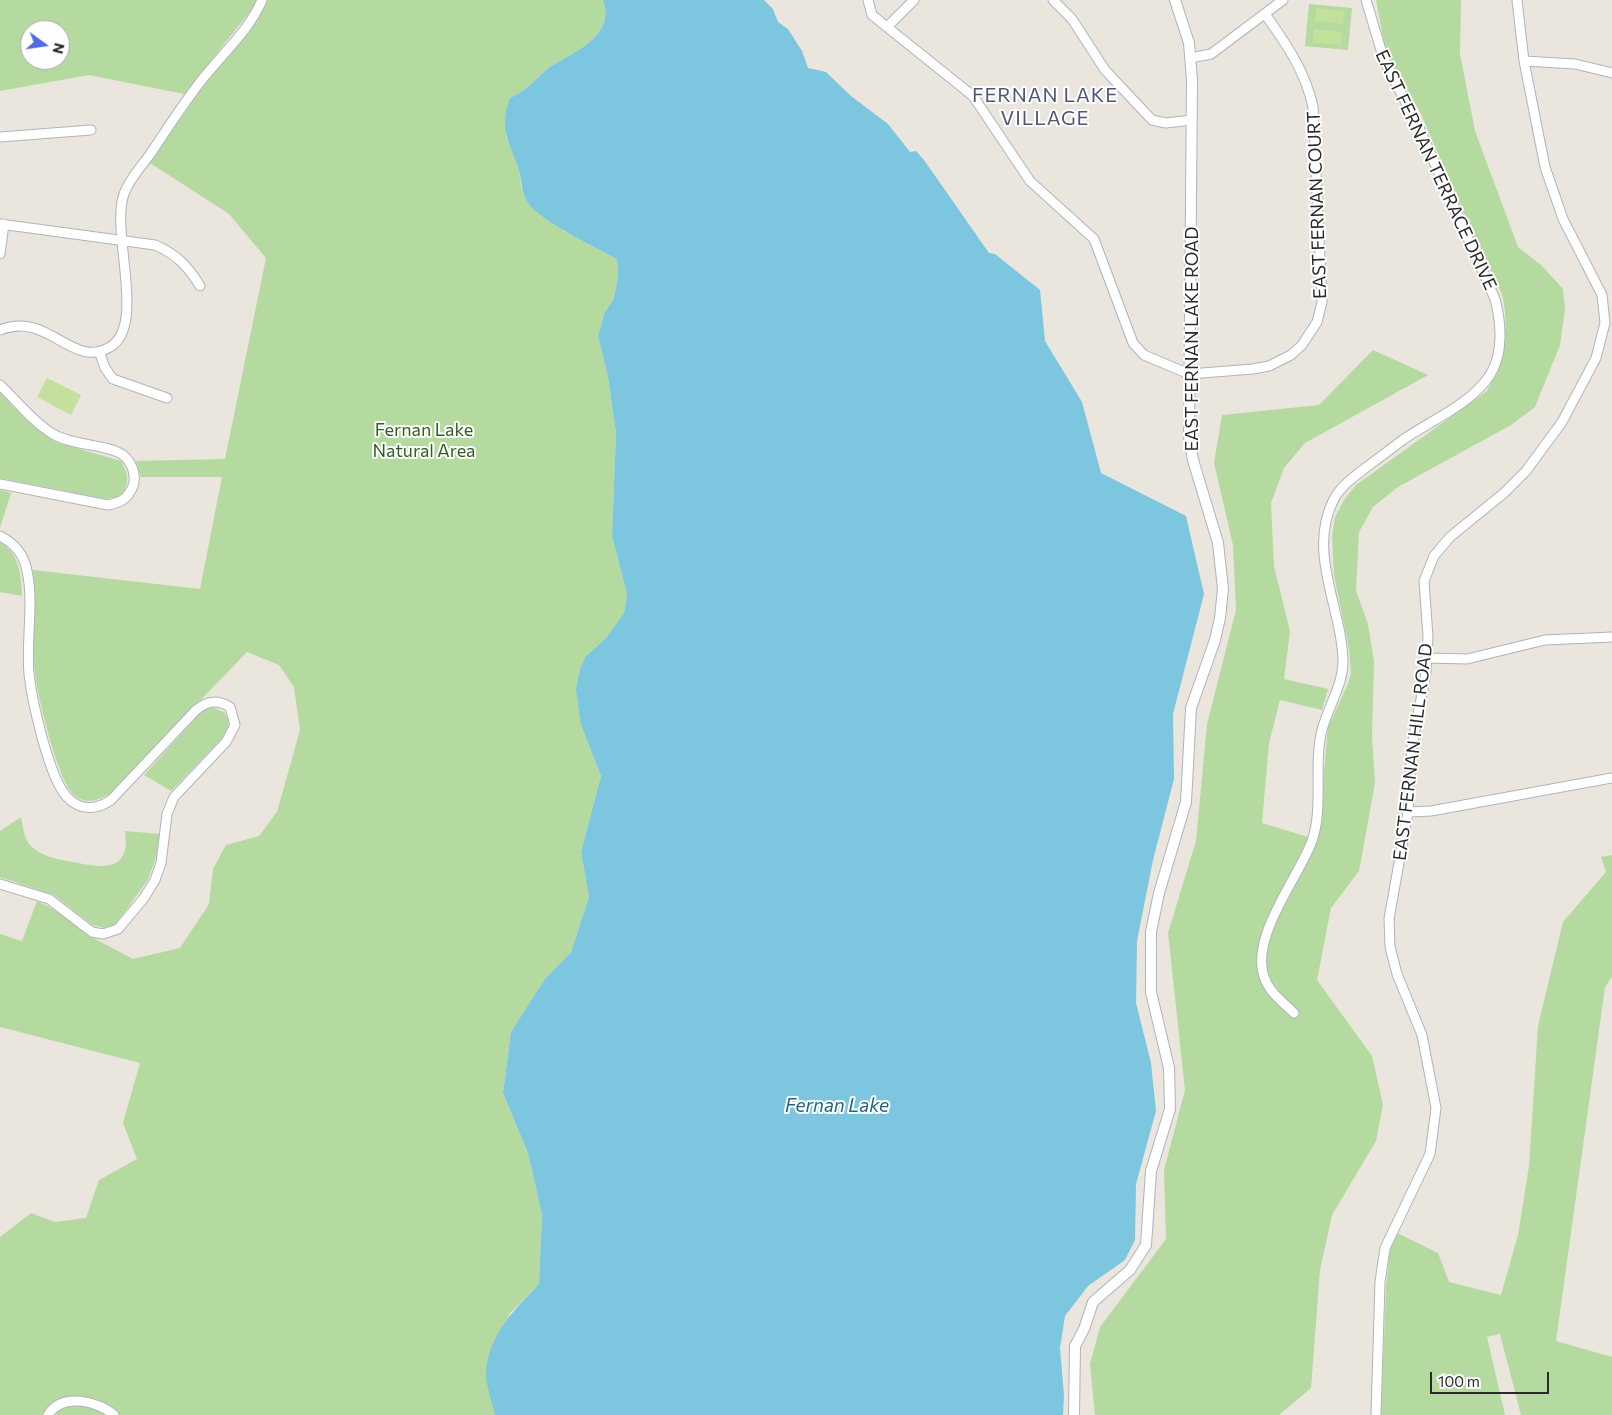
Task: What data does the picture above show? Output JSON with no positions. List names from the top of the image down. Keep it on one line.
{"streets":{"street":["EAST FERNAN TERRACE DRIVE","EAST FERNAN COURT","EAST FERNAN LAKE ROAD","EAST FERNAN HILL ROAD"]},"crossings":[["EAST FERNAN COURT","EAST FERNAN LAKE ROAD"]],"districts":["FERNAN LAKE VILLAGE"],"water":["Fernan Lake"],"parks":["Fernan Lake Natural Area"],"scale_bar":"100 m","north":"right"}
